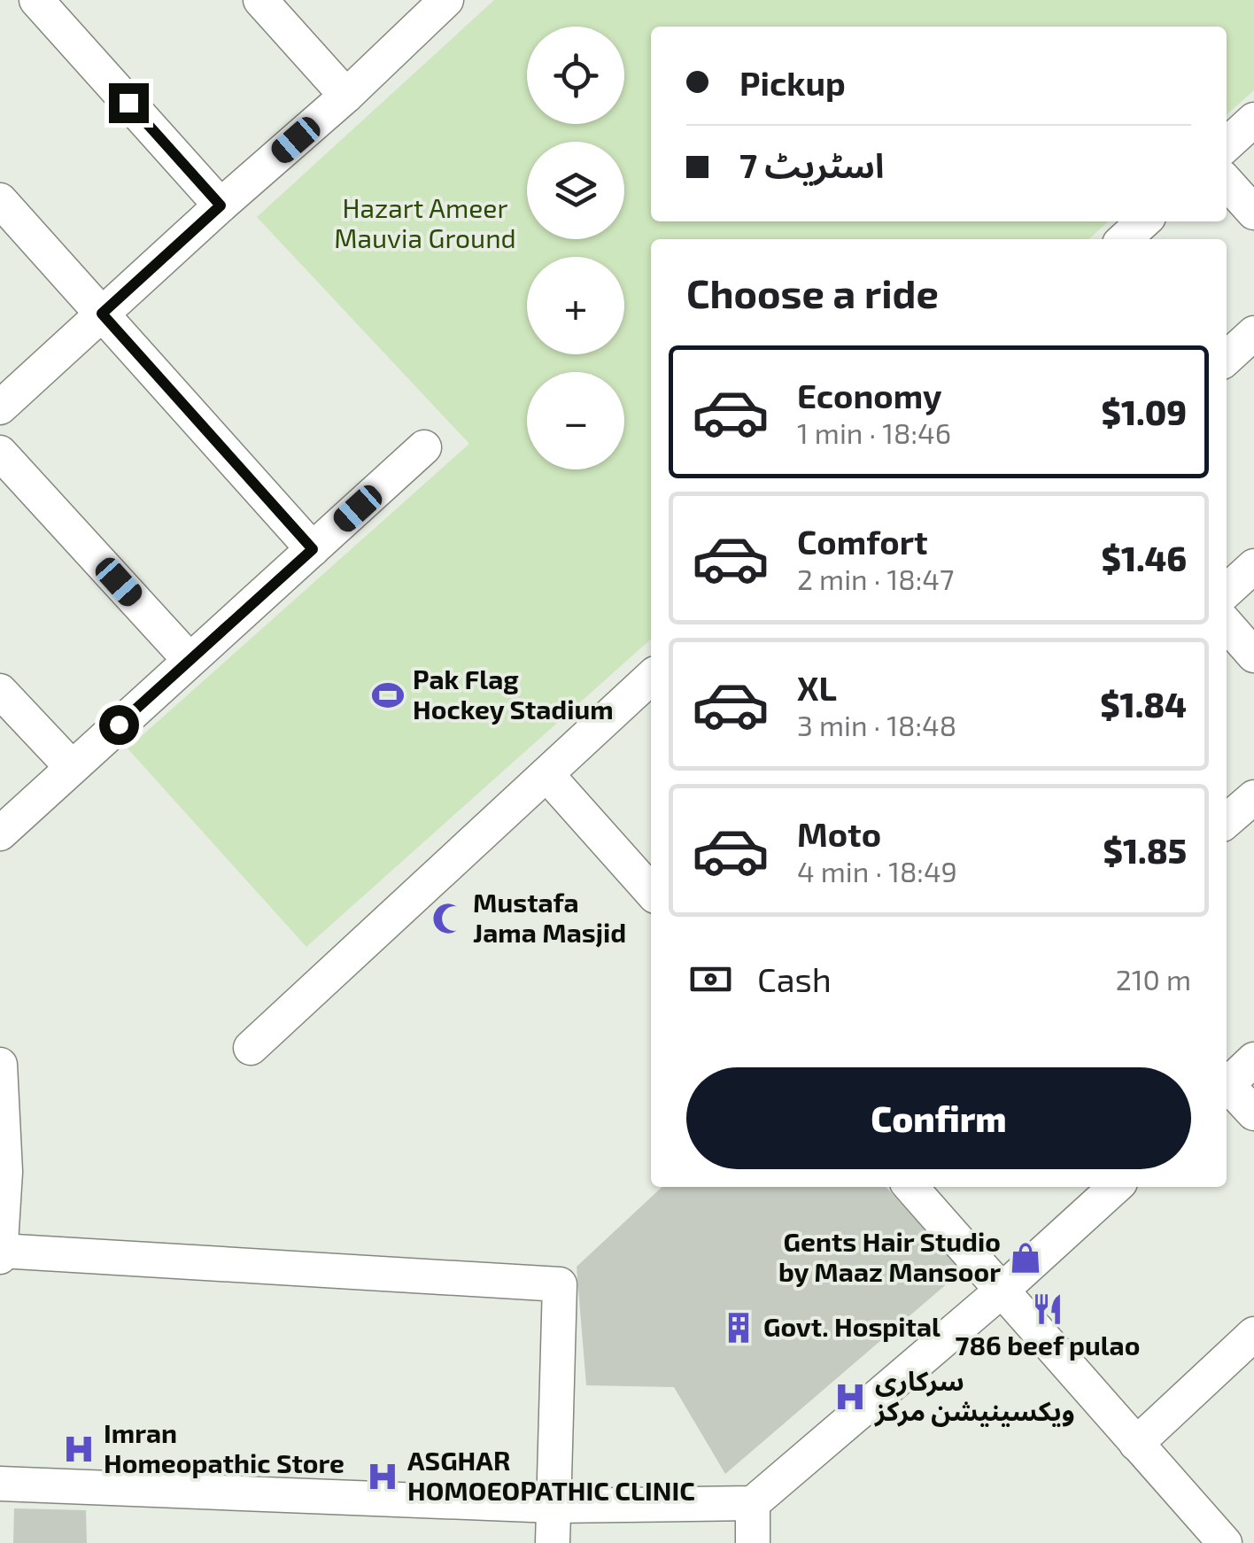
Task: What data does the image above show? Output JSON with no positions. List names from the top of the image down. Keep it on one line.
{"parks":["Hazart Ameer Mauvia Ground"],"places":{"sports":["Pak Flag Hockey Stadium"],"mosque":["Mustafa Jama Masjid"],"shop":["Gents Hair Studio by Maaz Mansoor"],"restaurant":["786 beef pulao"],"building":["Govt. Hospital"],"hospital":["سرکاری ویکسینیشن مرکز","Imran Homeopathic Store","ASGHAR HOMOEOPATHIC CLINIC"]},"page":{"map_buttons":["+","−"],"banner":["Pickup","اسٹریٹ 7"],"heading":"Choose a ride","list":[{"name":"Economy","note":"1 min · 18:46","value":"$1.09"},{"name":"Comfort","note":"2 min · 18:47","value":"$1.46"},{"name":"XL","note":"3 min · 18:48","value":"$1.84"},{"name":"Moto","note":"4 min · 18:49","value":"$1.85"}],"pay":["Cash","210 m"],"buttons":"Confirm"}}
